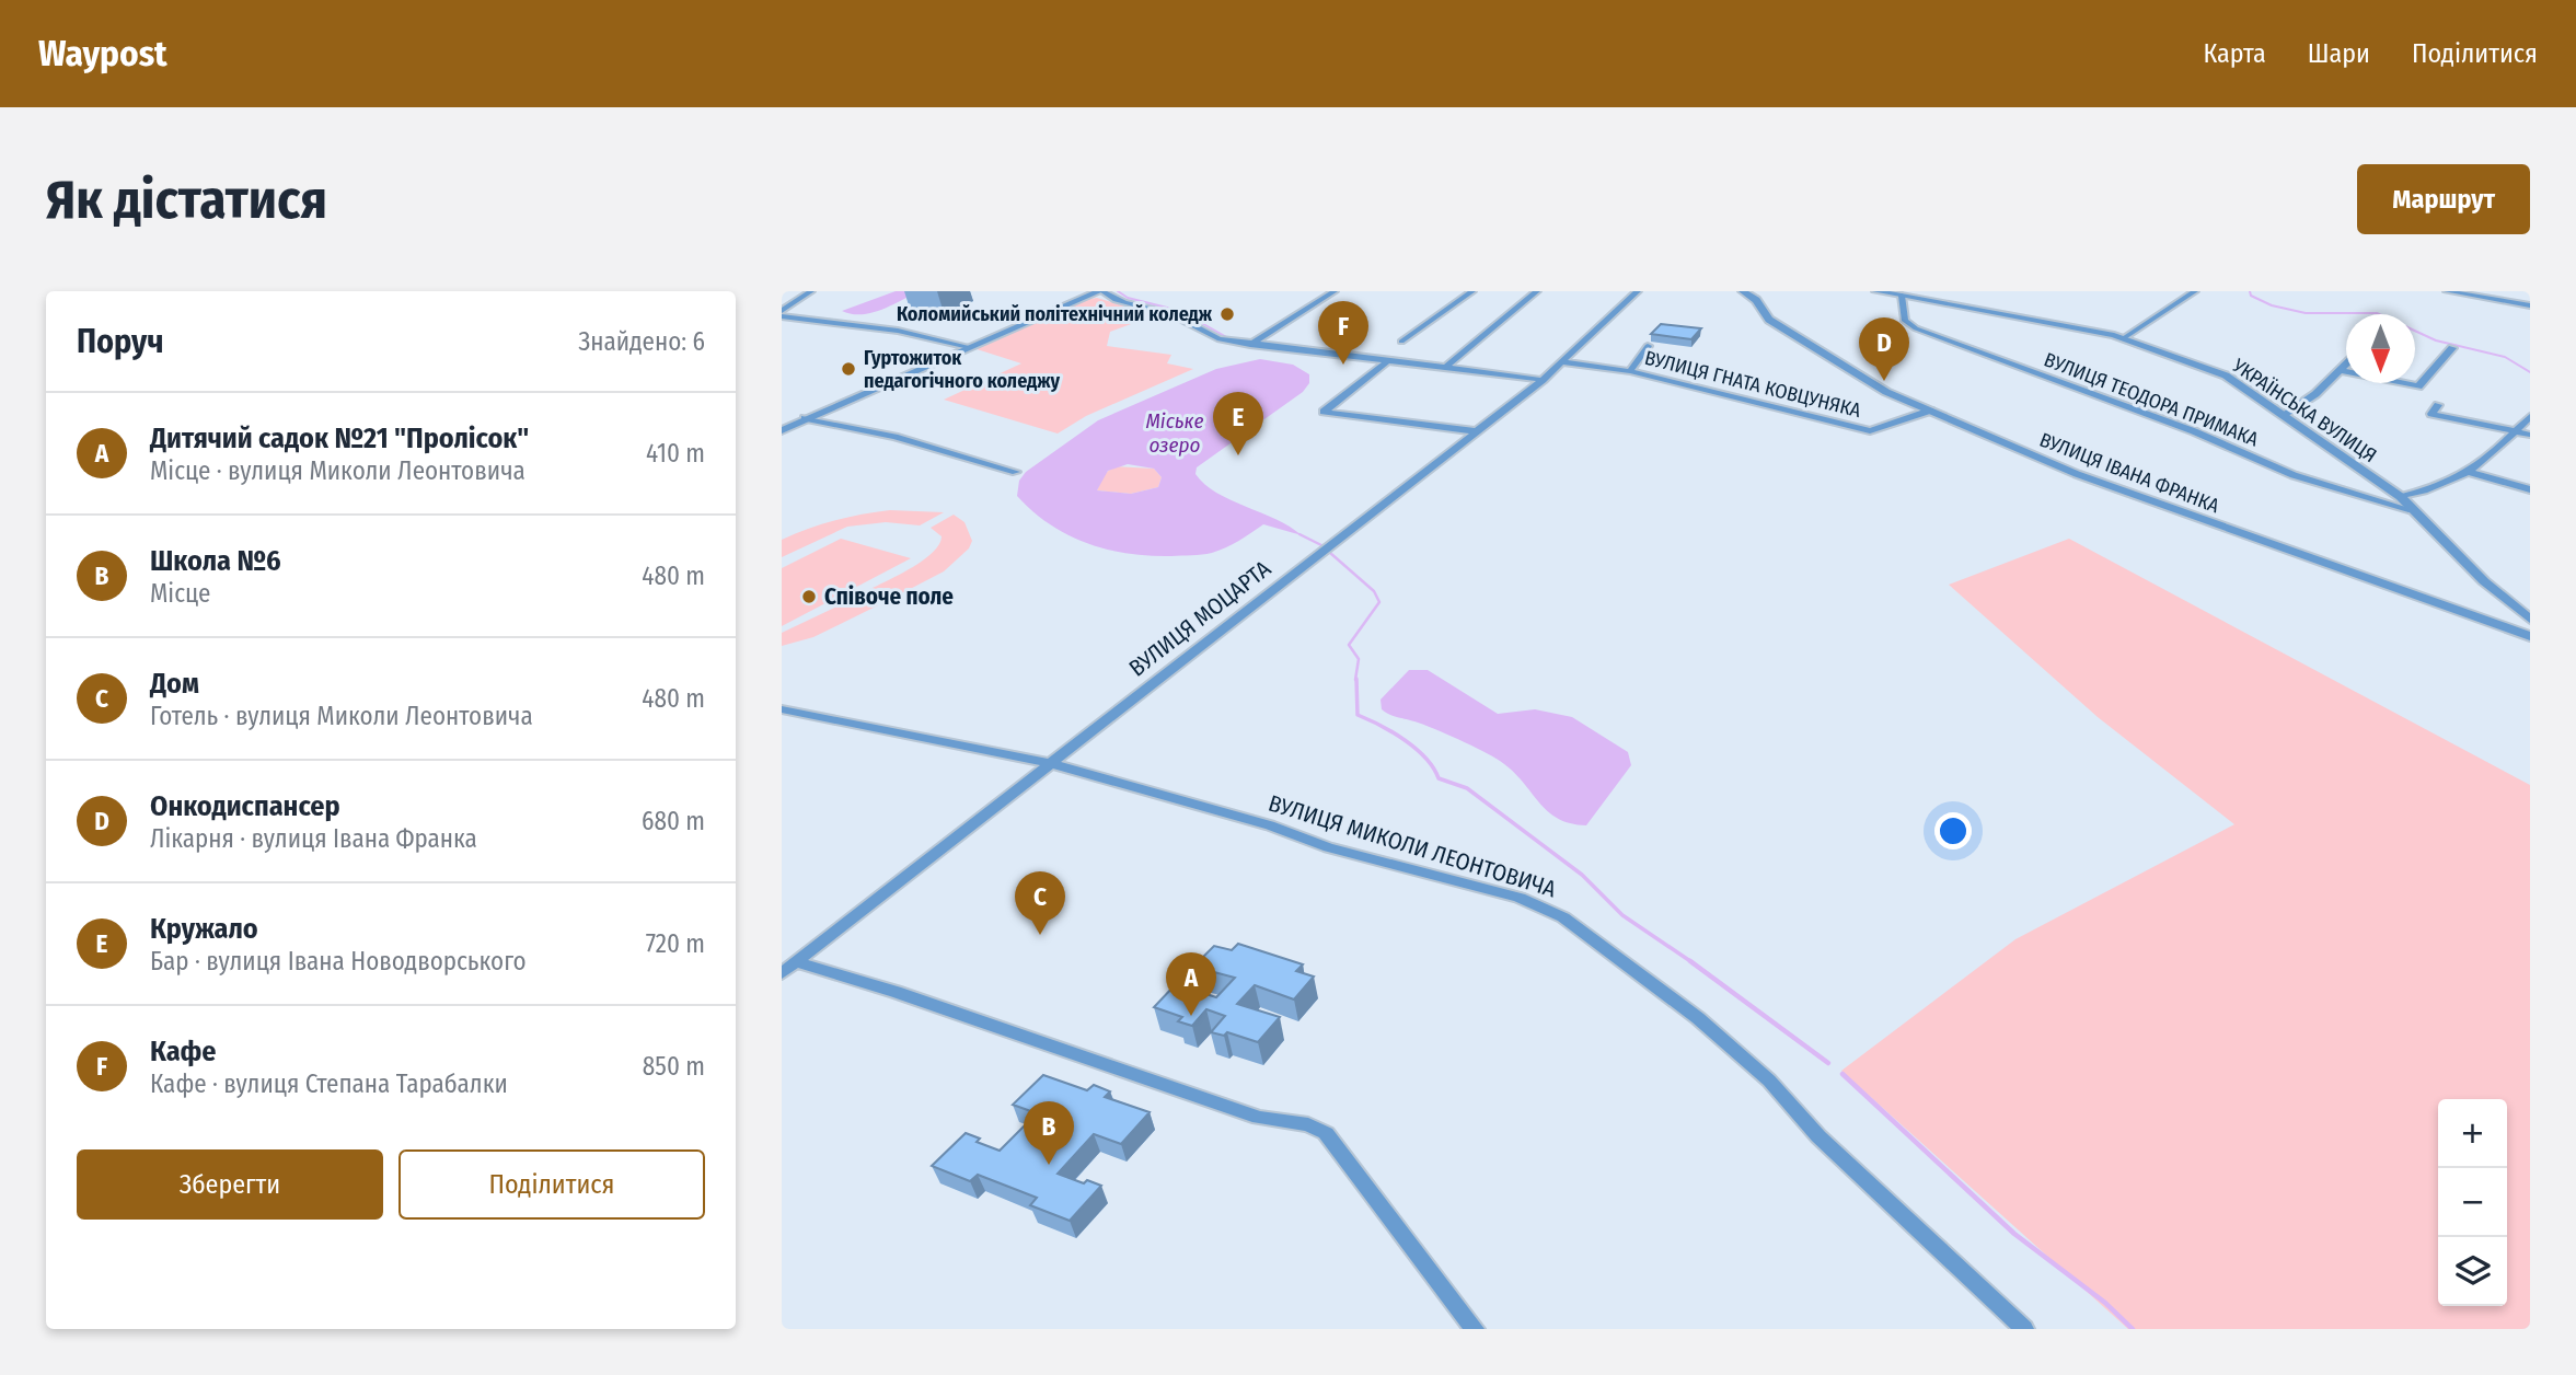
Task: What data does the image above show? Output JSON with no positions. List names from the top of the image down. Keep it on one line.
{"streets":{"street":["ВУЛИЦЯ ГНАТА КОВЦУНЯКА","ВУЛИЦЯ ТЕОДОРА ПРИМАКА","УКРАЇНСЬКА ВУЛИЦЯ","ВУЛИЦЯ ІВАНА ФРАНКА","ВУЛИЦЯ МОЦАРТА","ВУЛИЦЯ МИКОЛИ ЛЕОНТОВИЧА"]},"crossings":[["ВУЛИЦЯ ГНАТА КОВЦУНЯКА","ВУЛИЦЯ ІВАНА ФРАНКА"],["ВУЛИЦЯ ГНАТА КОВЦУНЯКА","ВУЛИЦЯ МОЦАРТА"],["ВУЛИЦЯ ТЕОДОРА ПРИМАКА","УКРАЇНСЬКА ВУЛИЦЯ"],["ВУЛИЦЯ МОЦАРТА","ВУЛИЦЯ МИКОЛИ ЛЕОНТОВИЧА"]],"water":["Міське озеро"],"places":["Коломийський політехнічний коледж","Гуртожиток педагогічного коледжу","Співоче поле"],"north":"bottom","page":{"header":"Waypost","nav":["Карта","Шари","Поділитися"],"buttons":["Маршрут",["Зберегти","Поділитися"]],"title":"Як дістатися","heading":["Поруч","Знайдено: 6"],"pins":["F","D","E","C","A","B"],"list":[{"mark":"A","name":"Дитячий садок №21 \"Пролісок\"","note":"Місце · вулиця Миколи Леонтовича","value":"410 m"},{"mark":"B","name":"Школа №6","note":"Місце","value":"480 m"},{"mark":"C","name":"Дом","note":"Готель · вулиця Миколи Леонтовича","value":"480 m"},{"mark":"D","name":"Онкодиспансер","note":"Лікарня · вулиця Івана Франка","value":"680 m"},{"mark":"E","name":"Кружало","note":"Бар · вулиця Івана Новодворського","value":"720 m"},{"mark":"F","name":"Кафе","note":"Кафе · вулиця Степана Тарабалки","value":"850 m"}],"map_buttons":["+","−"]}}
